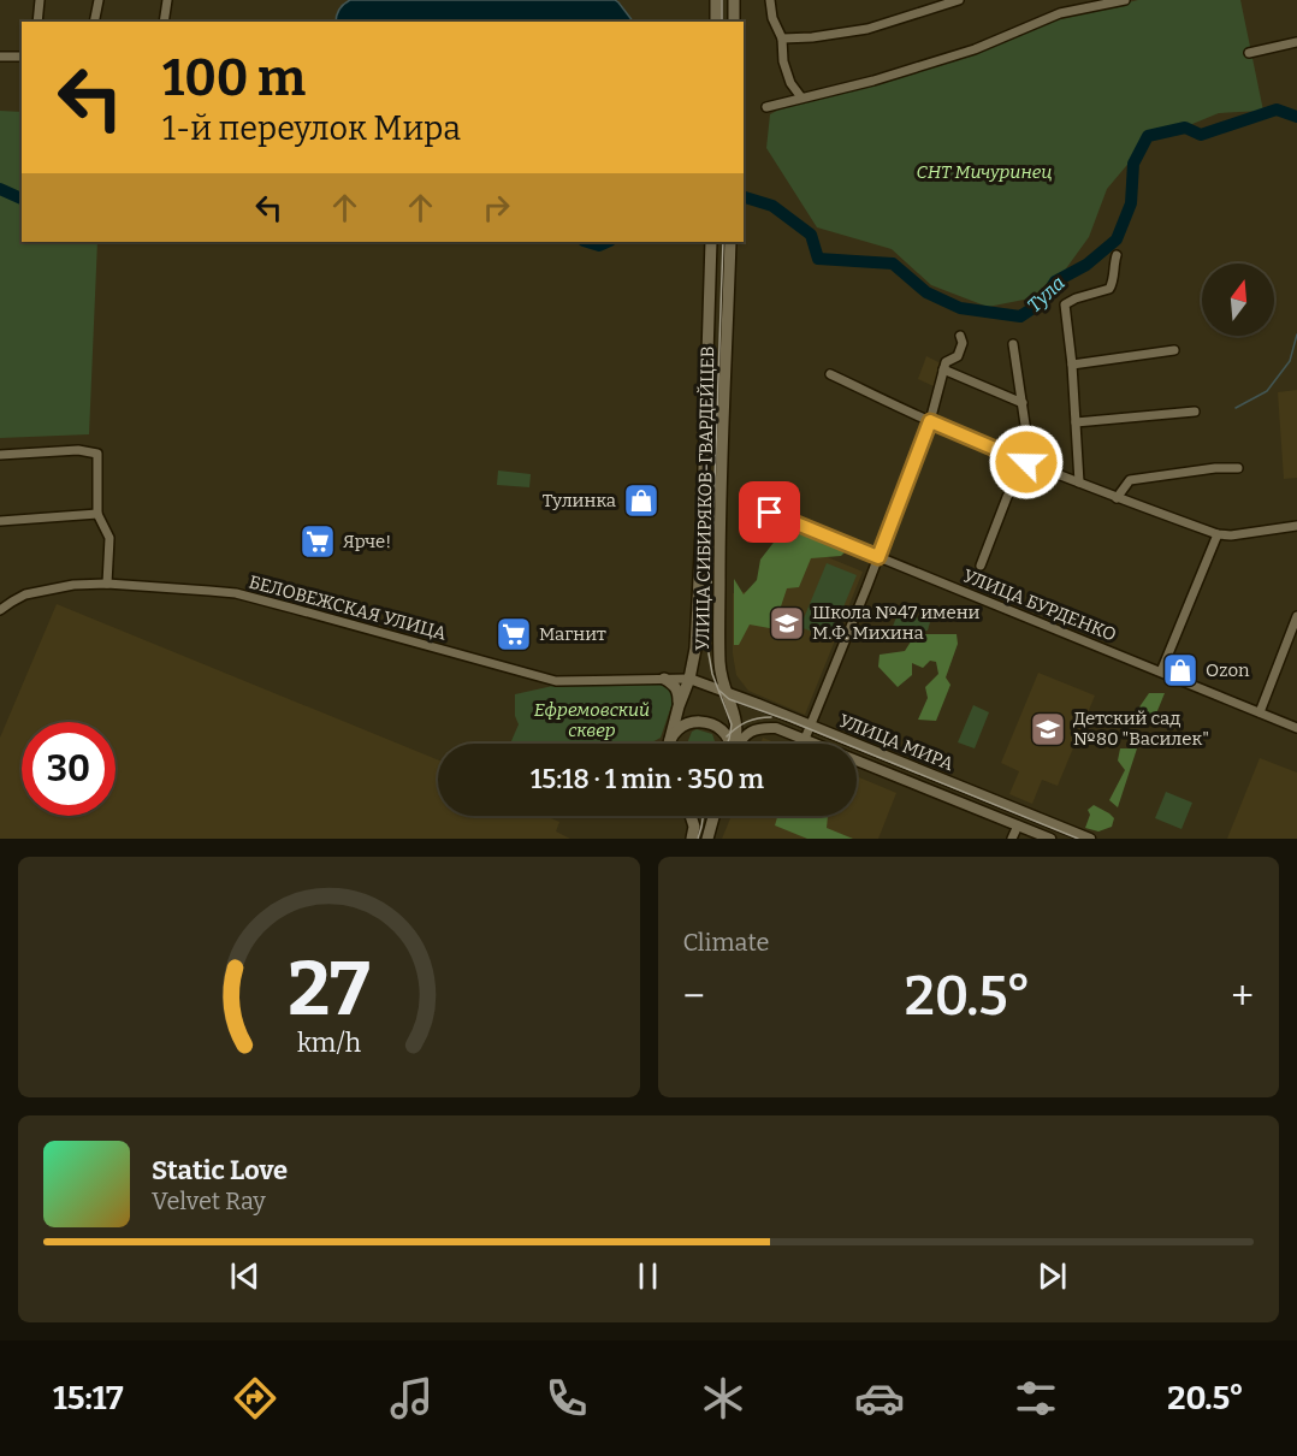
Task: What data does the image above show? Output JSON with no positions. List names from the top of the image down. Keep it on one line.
{"streets":{"main road":["УЛИЦА СИБИРЯКОВ-ГВАРДЕЙЦЕВ"],"street":["УЛИЦА БУРДЕНКО","БЕЛОВЕЖСКАЯ УЛИЦА","УЛИЦА МИРА"]},"crossings":[["УЛИЦА СИБИРЯКОВ-ГВАРДЕЙЦЕВ","БЕЛОВЕЖСКАЯ УЛИЦА"],["УЛИЦА СИБИРЯКОВ-ГВАРДЕЙЦЕВ","УЛИЦА МИРА"],["БЕЛОВЕЖСКАЯ УЛИЦА","УЛИЦА МИРА"]],"water":["Тула"],"parks":["СНТ Мичуринец","Ефремовский сквер"],"places":{"shop":["Тулинка","Ozon"],"supermarket":["Ярче!","Магнит"],"school or university":["Школа №47 имени М.Ф. Михина","Детский сад №80 \"Василек\""]},"north":"top","page":{"turn":["100 m","1-й переулок Мира"],"limit":"30","trip":"15:18 · 1 min · 350 m","tile":"Climate","heat":["−","20.5°","+"],"song":["Static Love","Velvet Ray"],"tabs":["15:17","20.5°"],"gauge":["27","km/h"]}}
